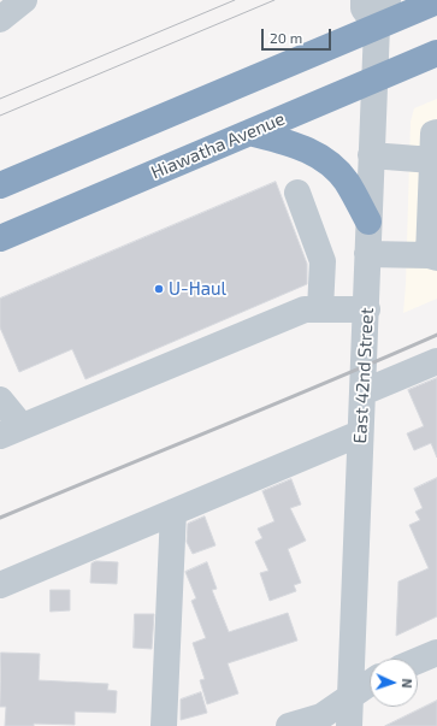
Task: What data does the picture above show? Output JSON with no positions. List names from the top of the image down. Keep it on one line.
{"streets":{"highway":["Hiawatha Avenue"],"street":["East 42nd Street"]},"crossings":[["Hiawatha Avenue","East 42nd Street"]],"places":["U-Haul"],"scale_bar":"20 m","north":"right"}
